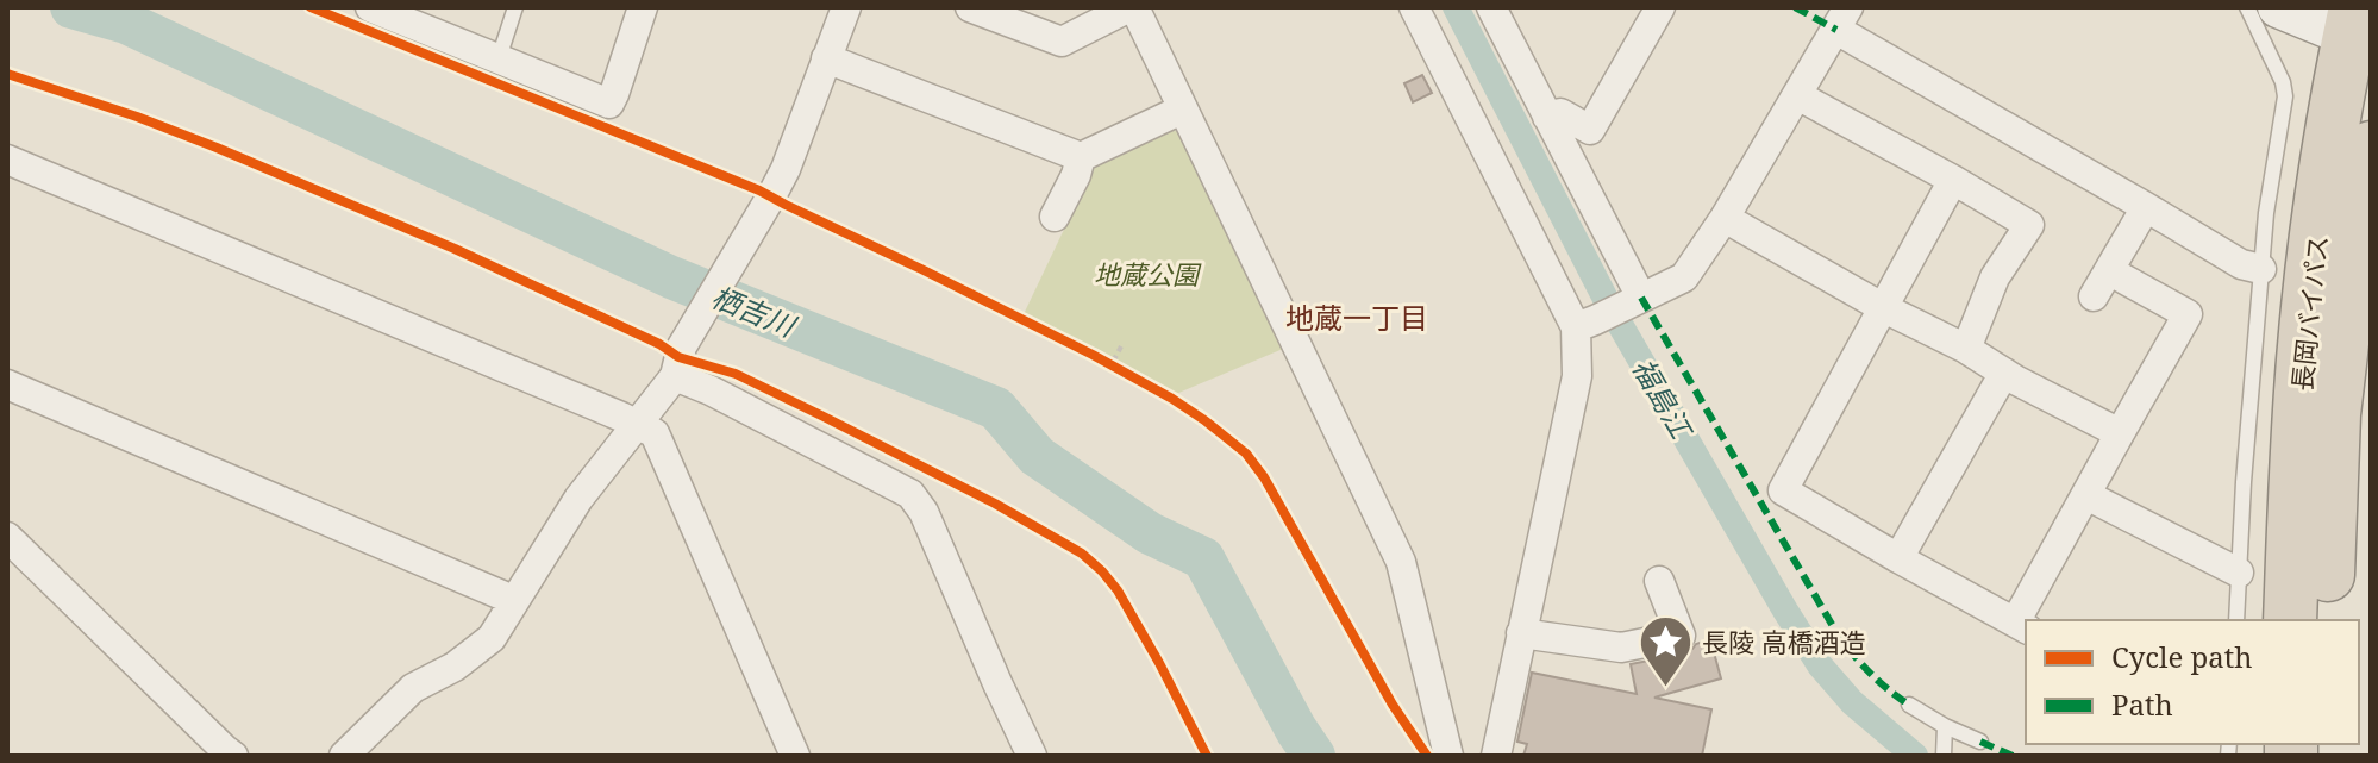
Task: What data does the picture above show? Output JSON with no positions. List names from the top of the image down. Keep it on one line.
{"streets":{"highway":["長岡バイパス"]},"districts":["地蔵一丁目"],"water":["栖吉川","福島江"],"parks":["地蔵公園"],"places":{"place":["長陵 高橋酒造"]},"legend":["Cycle path","Path"]}
